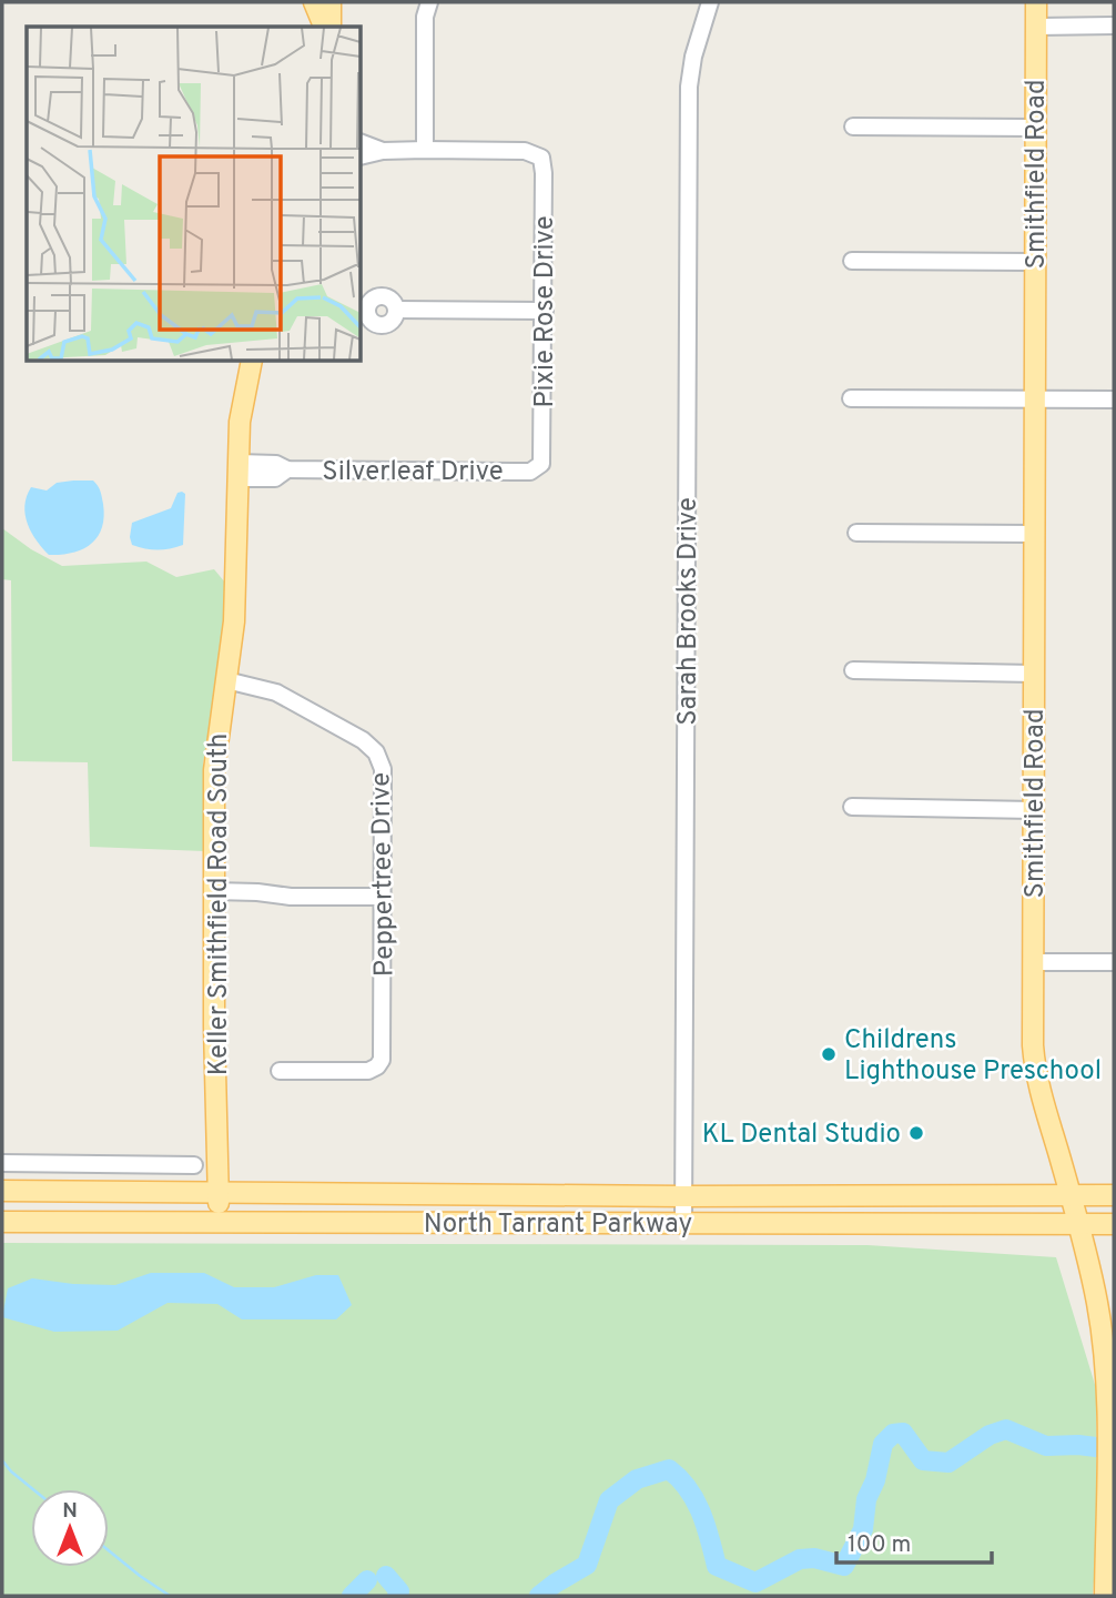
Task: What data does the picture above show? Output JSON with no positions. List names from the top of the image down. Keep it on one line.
{"streets":{"main road":["Smithfield Road","Keller Smithfield Road South","North Tarrant Parkway"],"street":["Pixie Rose Drive","Silverleaf Drive","Sarah Brooks Drive","Peppertree Drive"]},"crossings":[["Smithfield Road","North Tarrant Parkway"],["Pixie Rose Drive","Silverleaf Drive"],["Silverleaf Drive","Keller Smithfield Road South"],["Sarah Brooks Drive","North Tarrant Parkway"],["Peppertree Drive","Keller Smithfield Road South"],["Keller Smithfield Road South","North Tarrant Parkway"]],"places":["Childrens Lighthouse Preschool","KL Dental Studio"],"scale_bar":"100 m","north":"top"}
